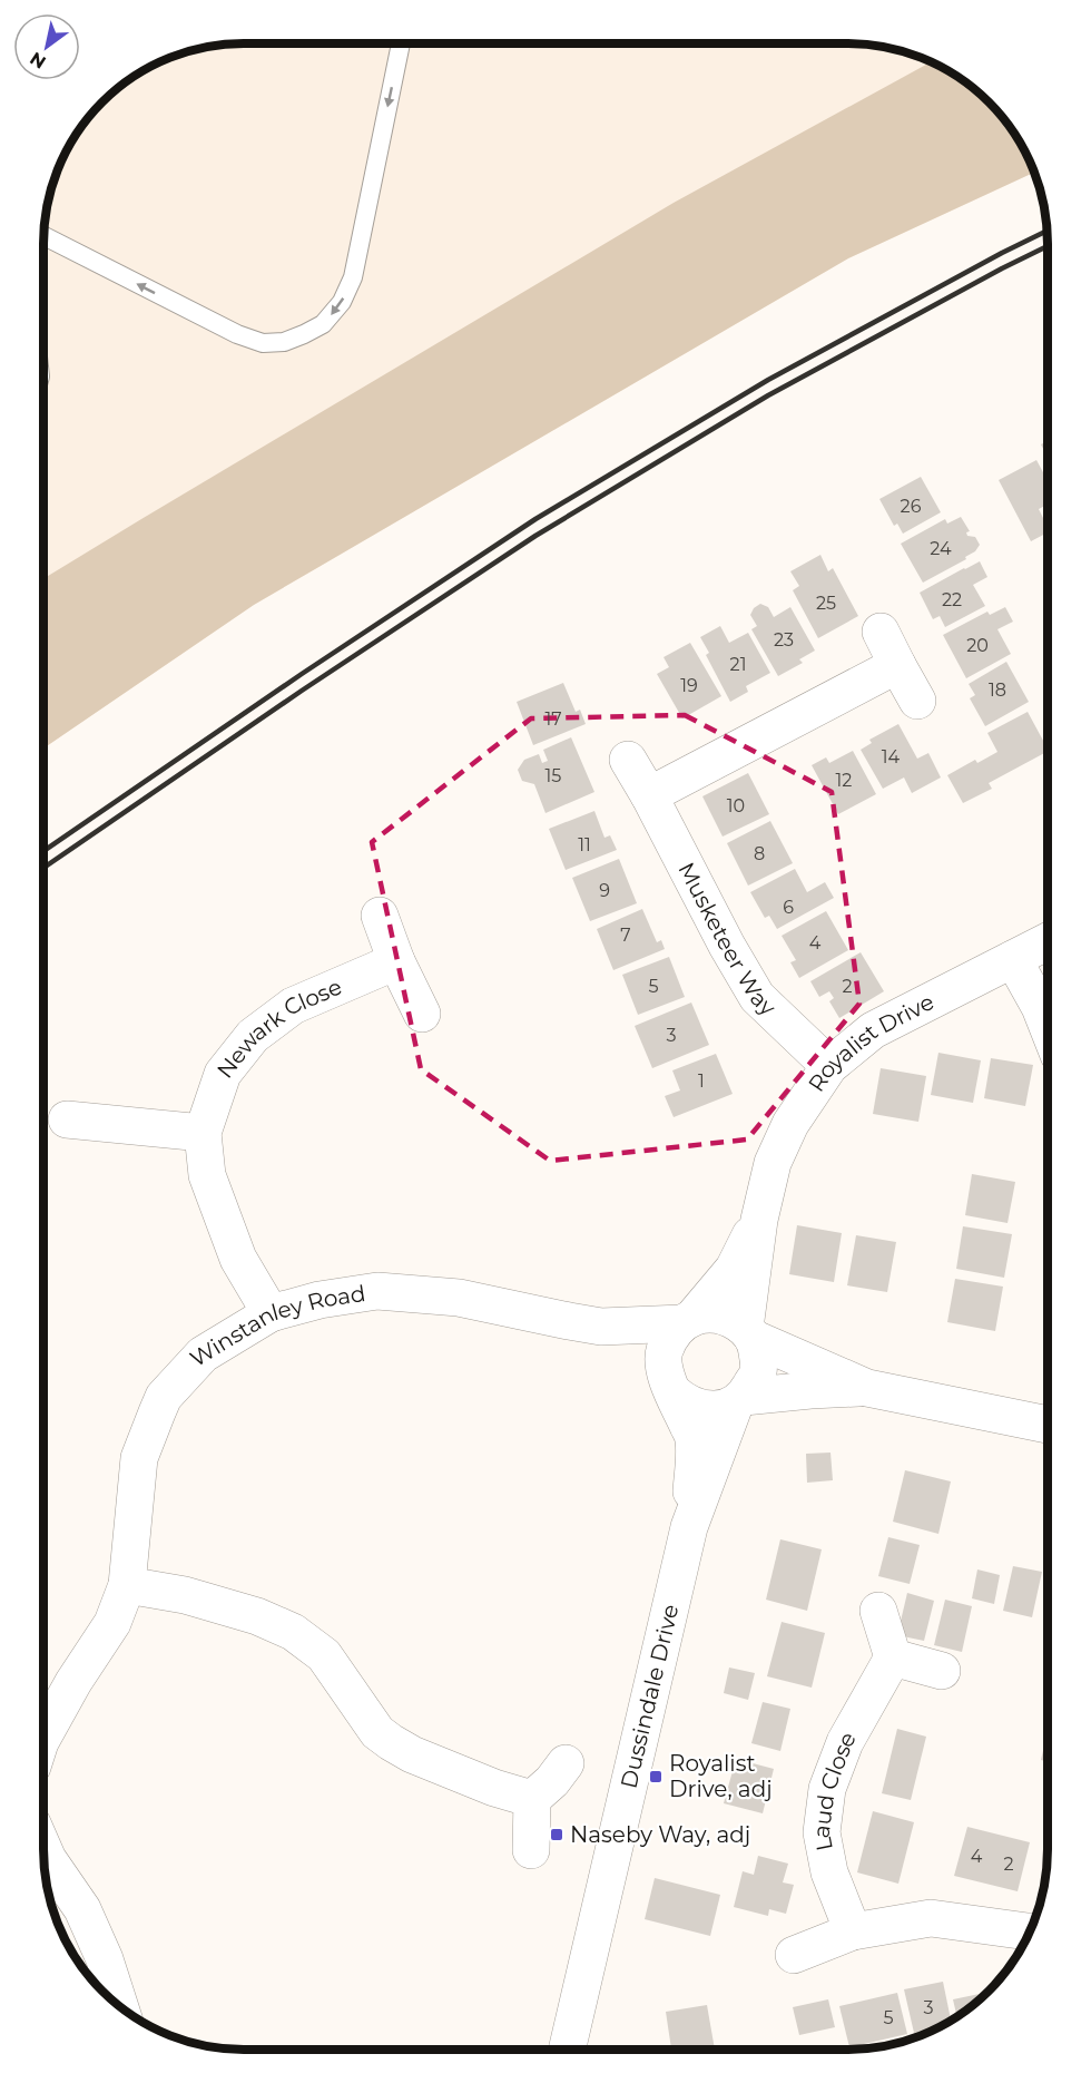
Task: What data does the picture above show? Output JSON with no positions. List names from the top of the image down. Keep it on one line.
{"streets":{"street":["Musketeer Way","Newark Close","Royalist Drive","Winstanley Road","Dussindale Drive","Laud Close"]},"crossings":[["Musketeer Way","Royalist Drive"],["Newark Close","Winstanley Road"],["Royalist Drive","Winstanley Road"],["Royalist Drive","Dussindale Drive"],["Winstanley Road","Dussindale Drive"]],"places":{"transit":["Royalist Drive, adj","Naseby Way, adj"]},"house_numbers":["26","24","22","25","23","20","21","19","18","17","14","15","12","10","11","8","9","6","7","4","5","2","3","1","4","2","3","5"],"north":"bottom left"}
